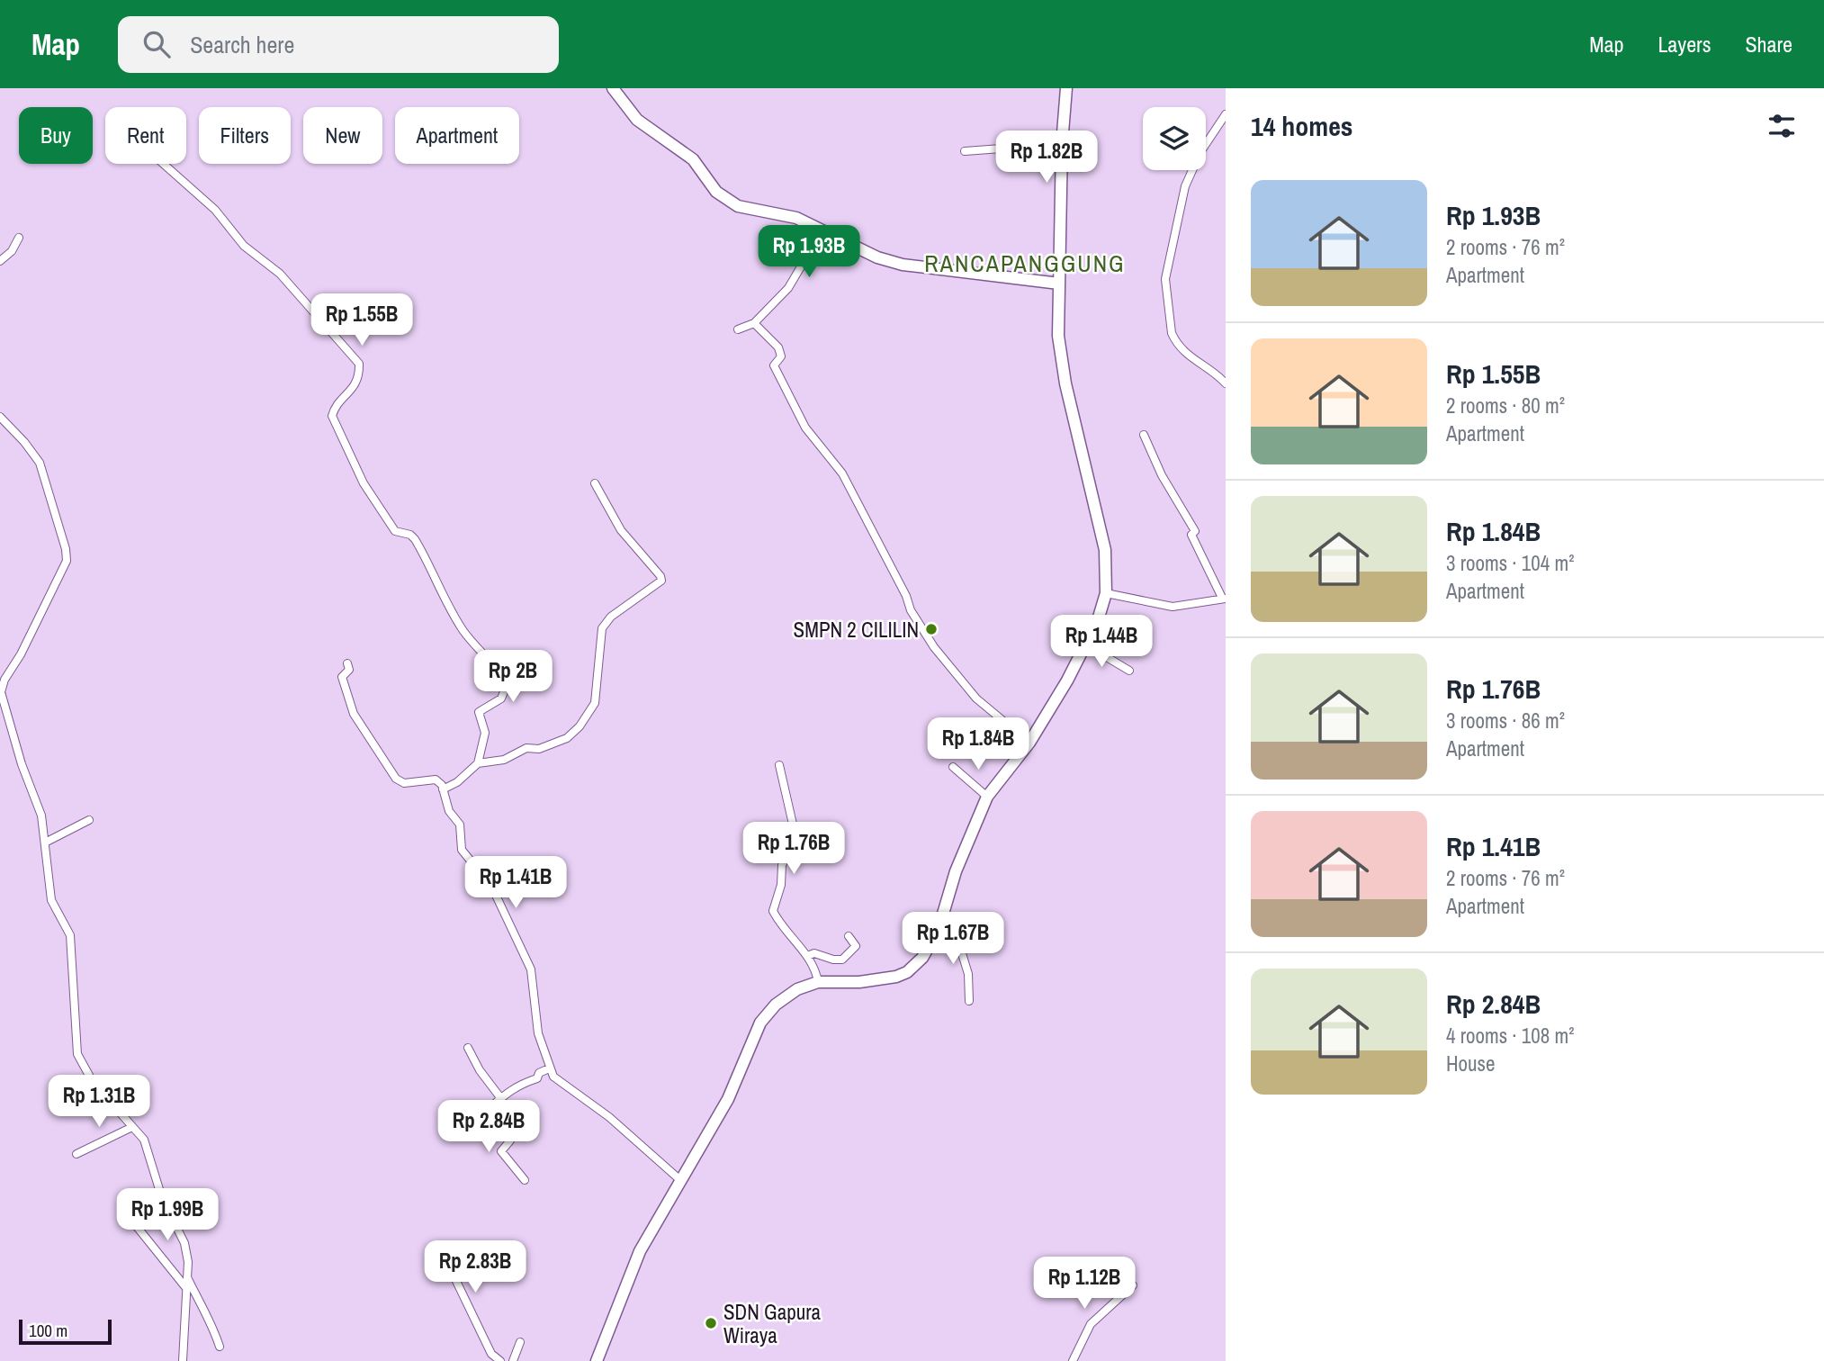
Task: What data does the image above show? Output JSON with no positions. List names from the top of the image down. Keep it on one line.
{"districts":["RANCAPANGGUNG"],"places":["SMPN 2 CILILIN","SDN Gapura Wiraya"],"scale_bar":"100 m","page":{"header":"Map","search":"Search here","nav":["Map","Layers","Share"],"heading":"14 homes","chip":["Buy","Rent","Filters","New","Apartment"],"price":["Rp 1.82B","Rp 1.93B","Rp 1.55B","Rp 1.44B","Rp 2B","Rp 1.84B","Rp 1.76B","Rp 1.41B","Rp 1.67B","Rp 1.31B","Rp 2.84B","Rp 1.99B","Rp 2.83B","Rp 1.12B"],"list":[{"name":"Rp 1.93B","note":"2 rooms · 76 m² · Apartment"},{"name":"Rp 1.55B","note":"2 rooms · 80 m² · Apartment"},{"name":"Rp 1.84B","note":"3 rooms · 104 m² · Apartment"},{"name":"Rp 1.76B","note":"3 rooms · 86 m² · Apartment"},{"name":"Rp 1.41B","note":"2 rooms · 76 m² · Apartment"},{"name":"Rp 2.84B","note":"4 rooms · 108 m² · House"}],"scale":"100 m"}}
